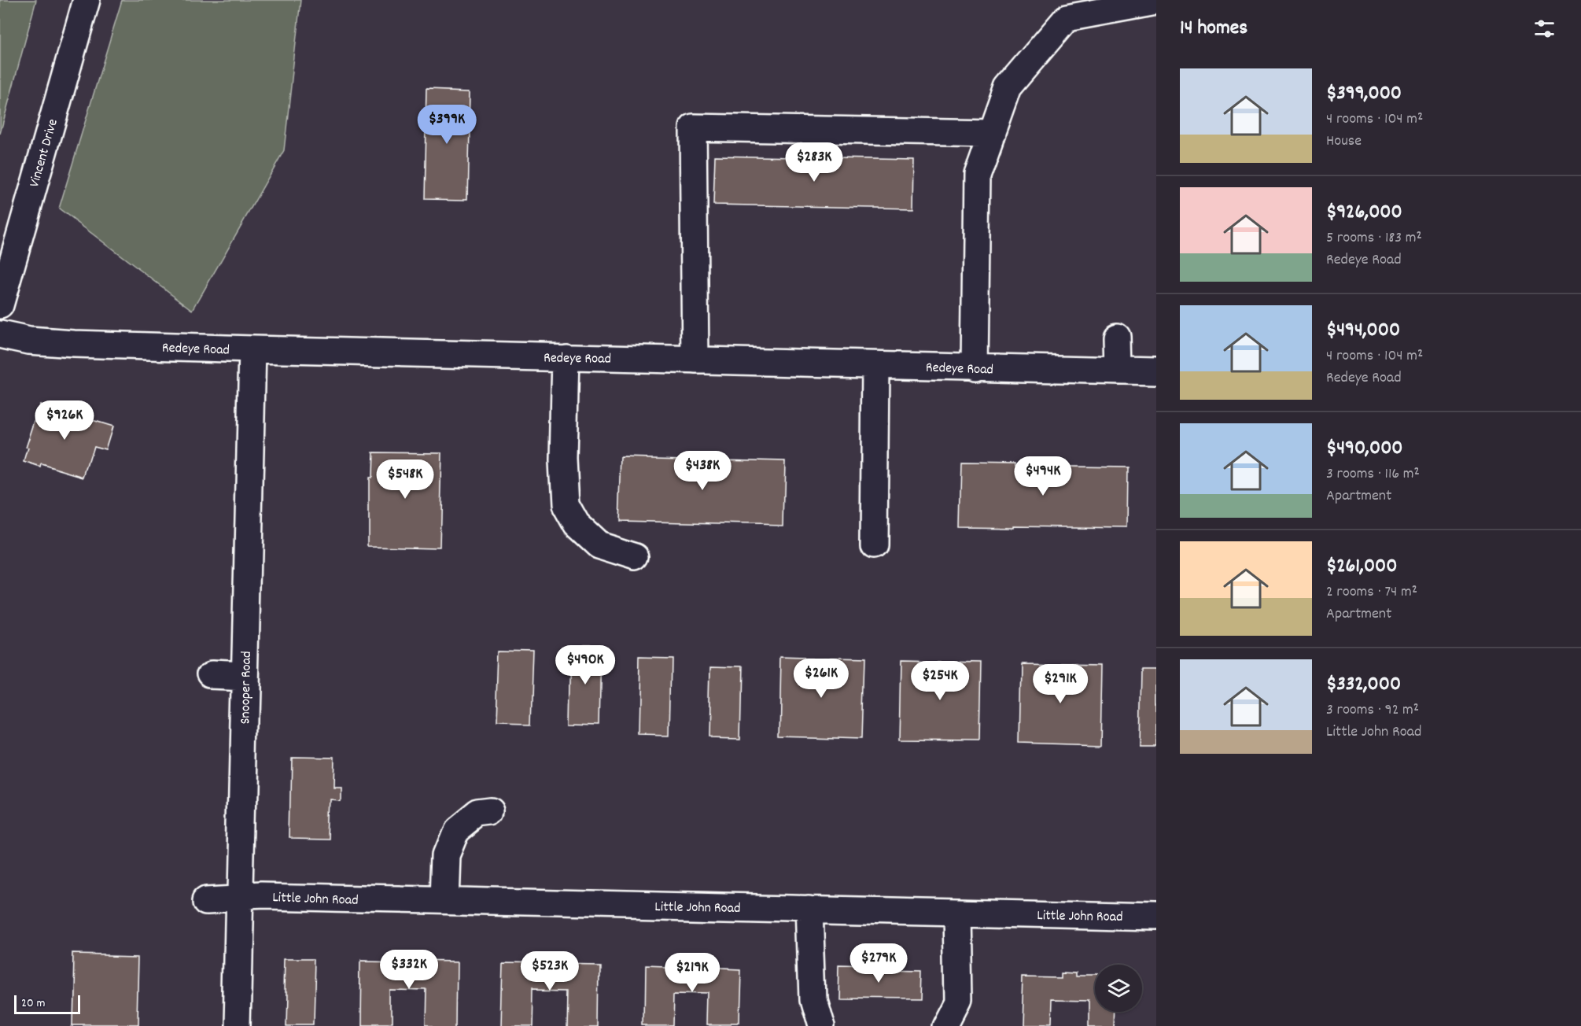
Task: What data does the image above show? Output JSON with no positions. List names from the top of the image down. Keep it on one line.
{"streets":{"street":["Vincent Drive","Redeye Road","Snooper Road","Little John Road"]},"crossings":[["Redeye Road","Snooper Road"],["Snooper Road","Little John Road"]],"scale_bar":"20 m","page":{"heading":"14 homes","list":[{"name":"$399,000","note":"4 rooms · 104 m² · House"},{"name":"$926,000","note":"5 rooms · 183 m² · Redeye Road"},{"name":"$494,000","note":"4 rooms · 104 m² · Redeye Road"},{"name":"$490,000","note":"3 rooms · 116 m² · Apartment"},{"name":"$261,000","note":"2 rooms · 74 m² · Apartment"},{"name":"$332,000","note":"3 rooms · 92 m² · Little John Road"}],"price":["$399K","$283K","$926K","$438K","$494K","$548K","$490K","$261K","$254K","$291K","$279K","$332K","$523K","$219K"],"scale":"20 m"}}
